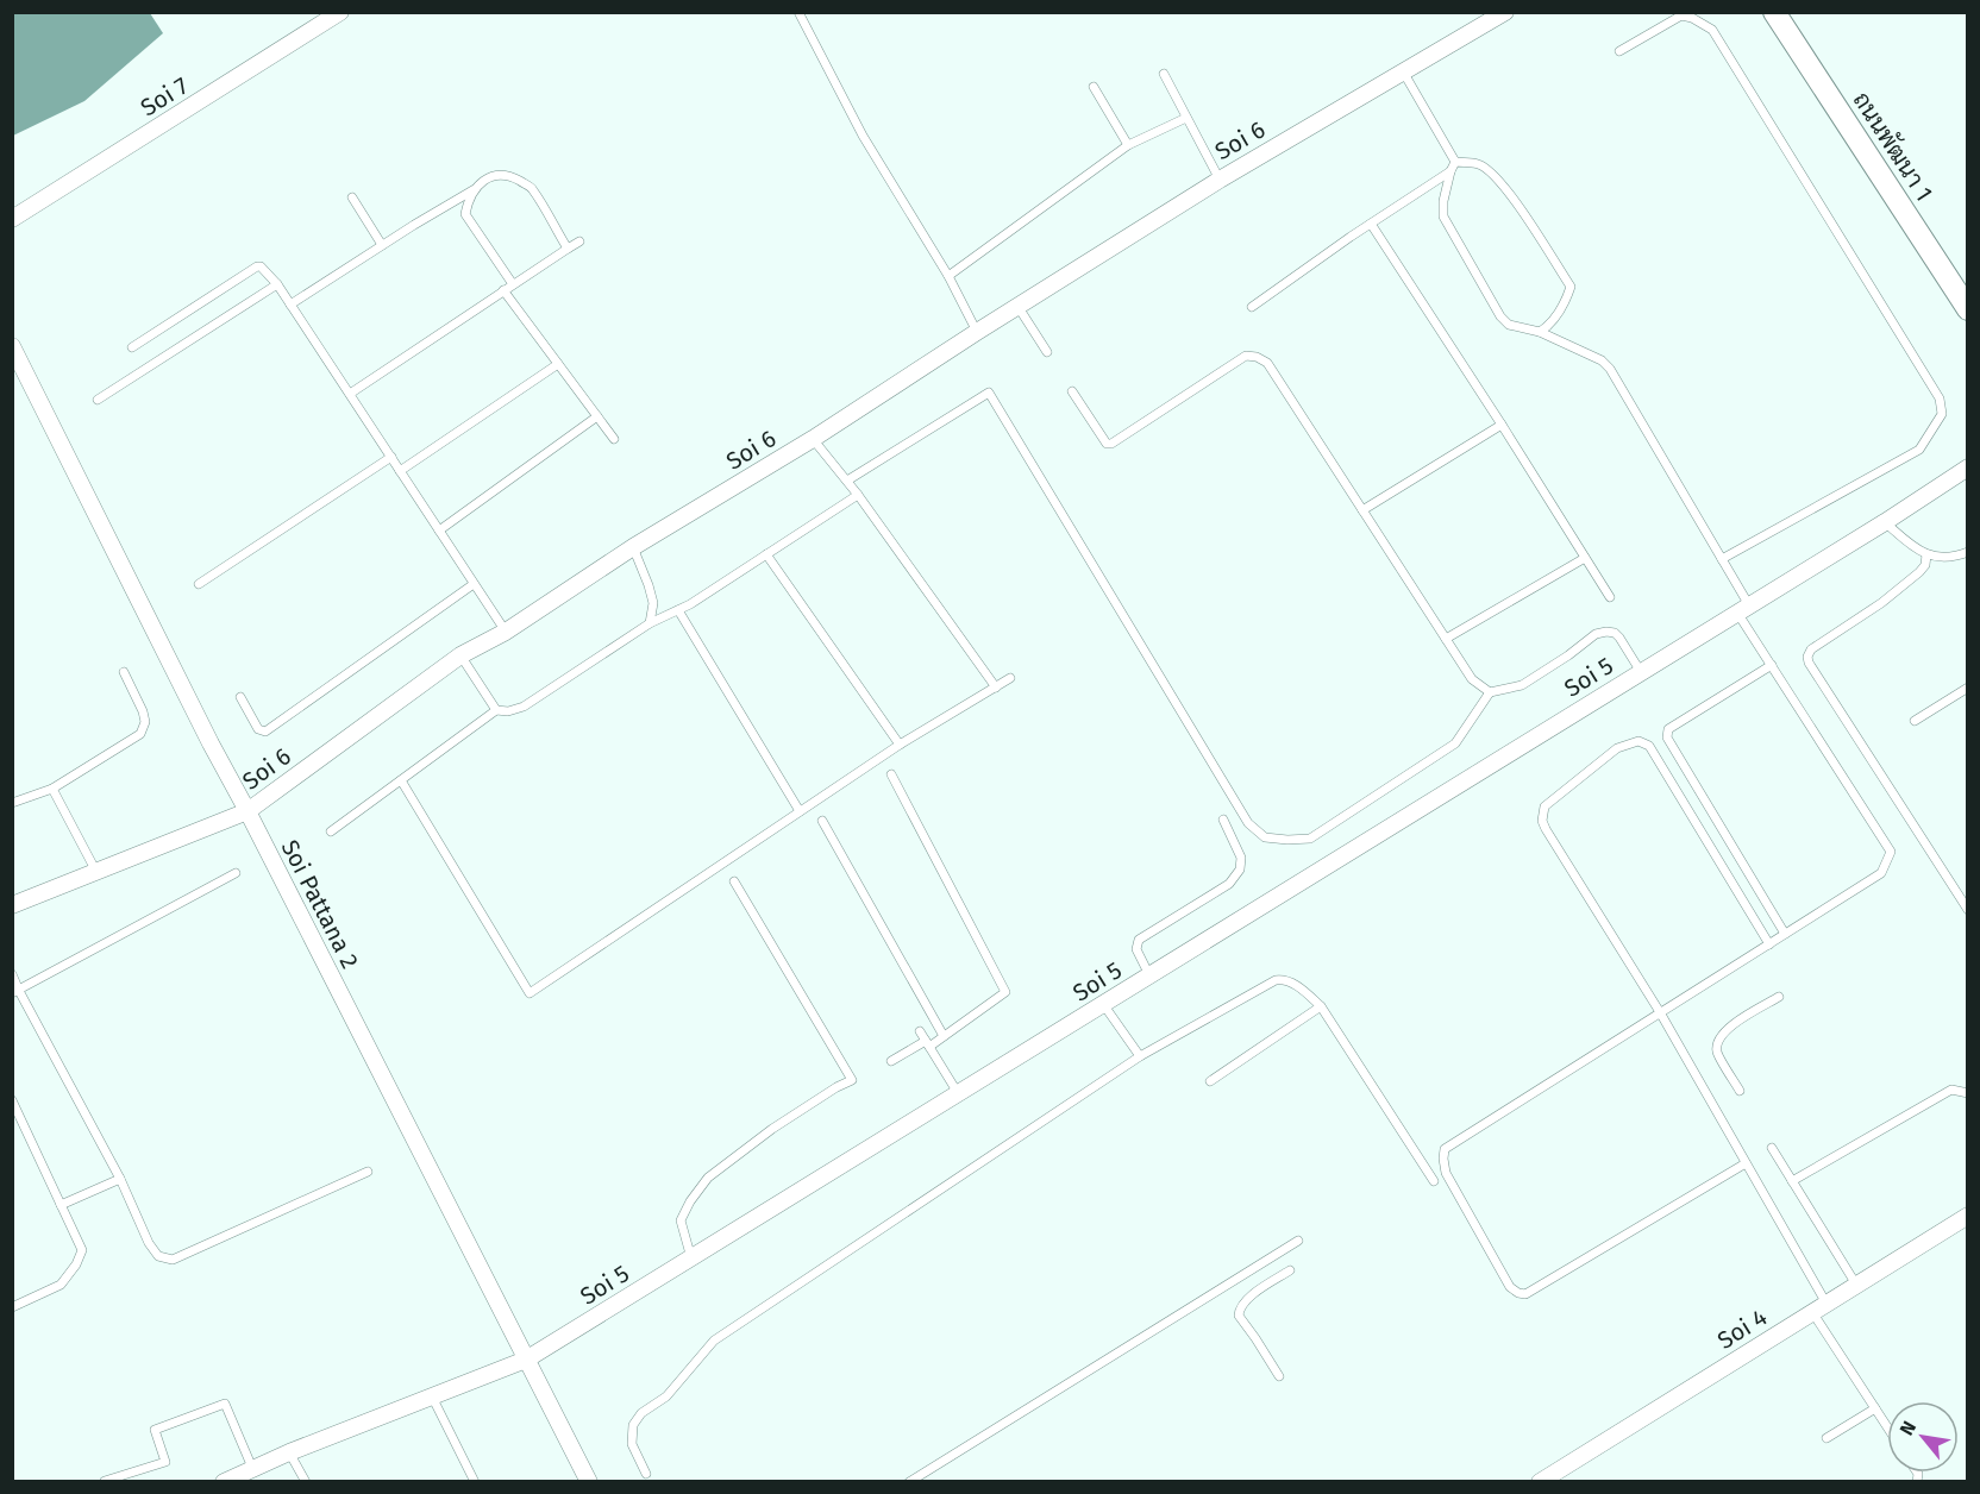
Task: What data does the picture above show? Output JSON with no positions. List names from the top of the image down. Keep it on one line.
{"streets":{"main road":["ถนนพัฒนา 1"],"street":["Soi 7","Soi 6","Soi 5","Soi Pattana 2","Soi 4"]},"crossings":[["Soi 6","Soi Pattana 2"],["Soi 5","Soi Pattana 2"]],"north":"top left"}
